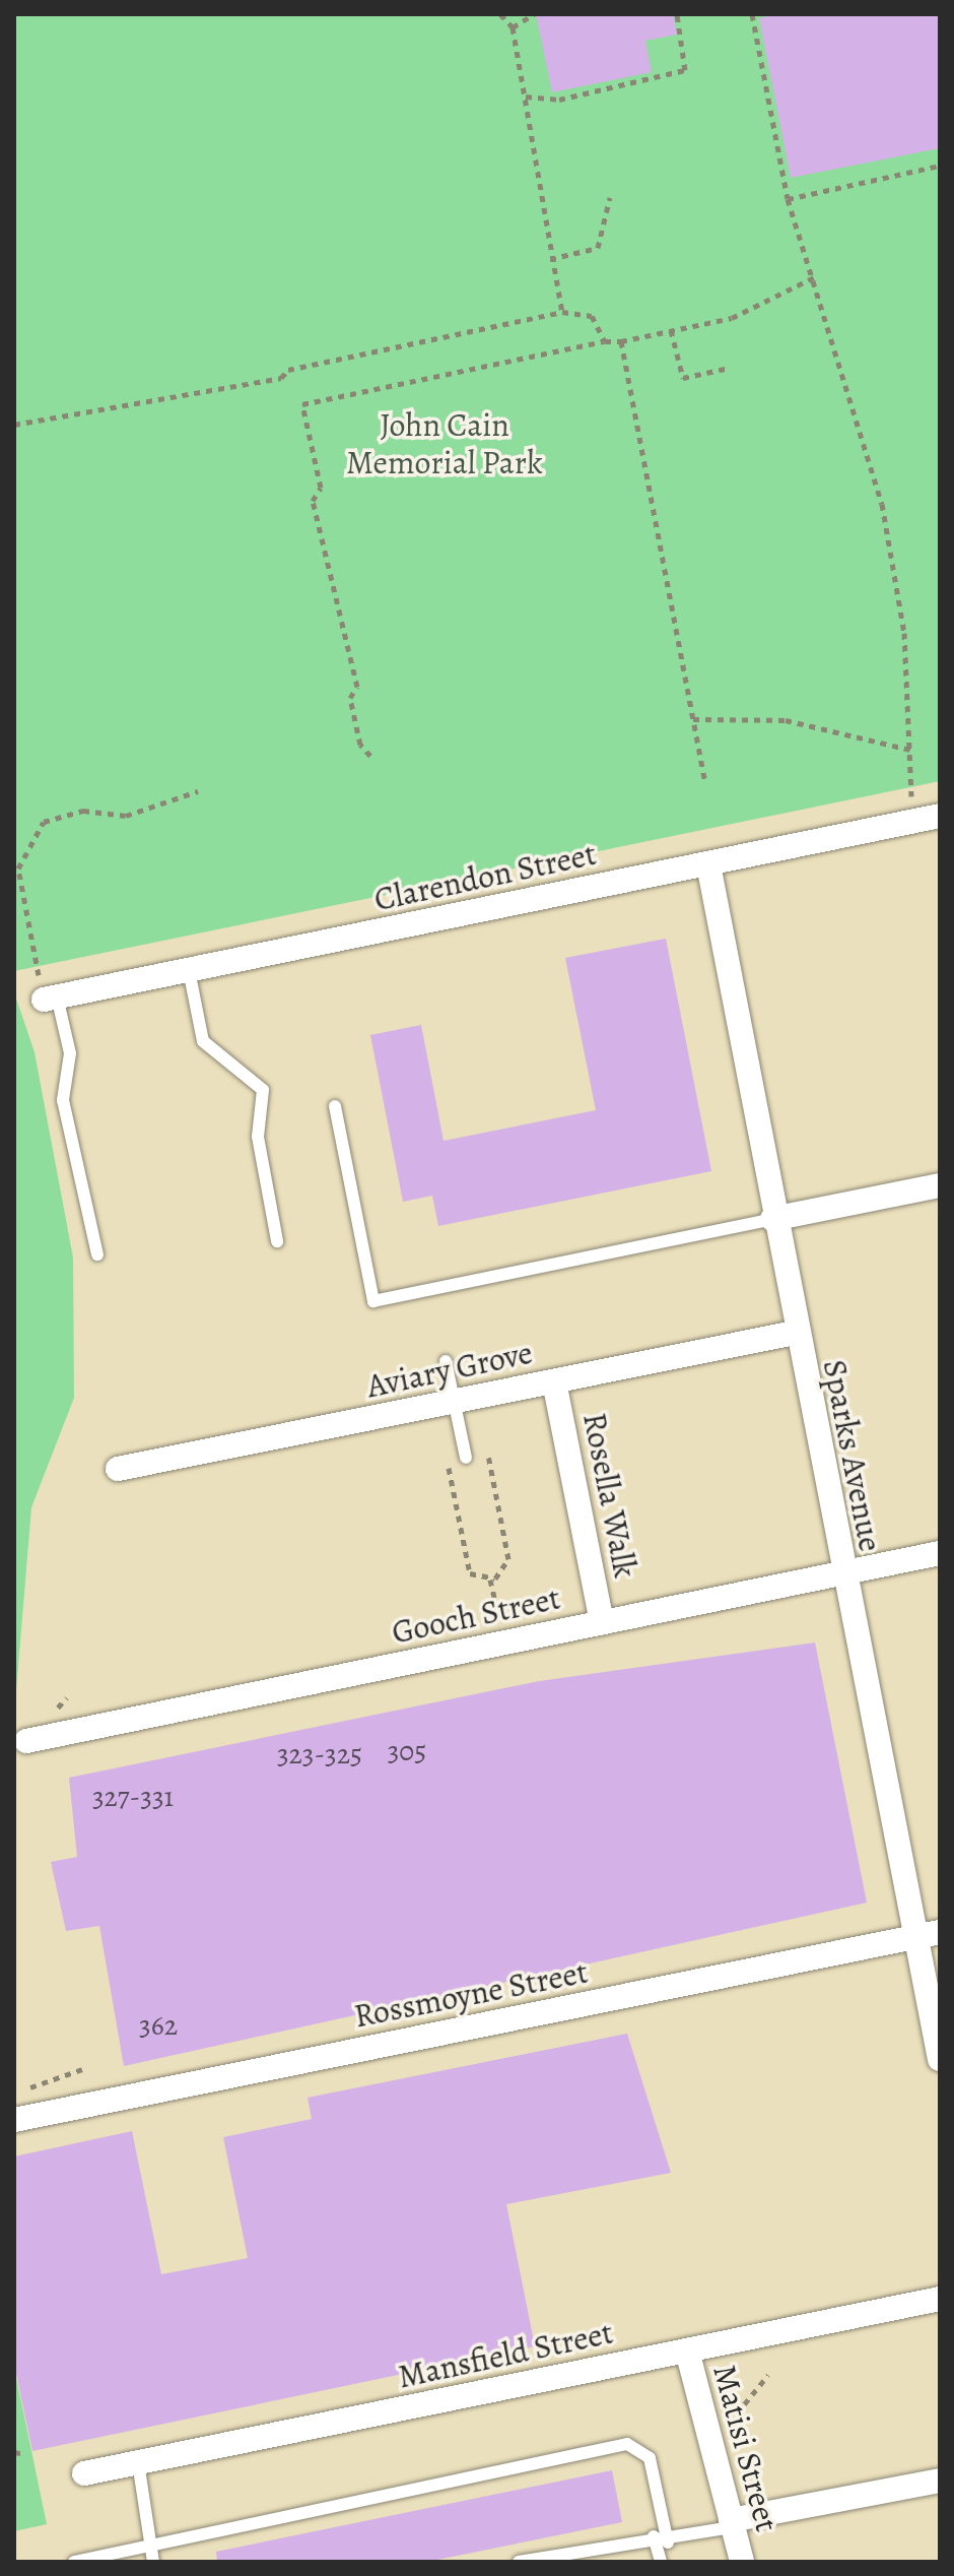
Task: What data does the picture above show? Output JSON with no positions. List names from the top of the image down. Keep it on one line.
{"streets":{"street":["Clarendon Street","Aviary Grove","Sparks Avenue","Rosella Walk","Gooch Street","Rossmoyne Street","Mansfield Street","Matisi Street"]},"crossings":[["Clarendon Street","Sparks Avenue"],["Aviary Grove","Sparks Avenue"],["Aviary Grove","Rosella Walk"],["Sparks Avenue","Gooch Street"],["Sparks Avenue","Rossmoyne Street"],["Rosella Walk","Gooch Street"],["Mansfield Street","Matisi Street"]],"parks":["John Cain Memorial Park"],"house_numbers":["305","323-325","327-331","362"]}
